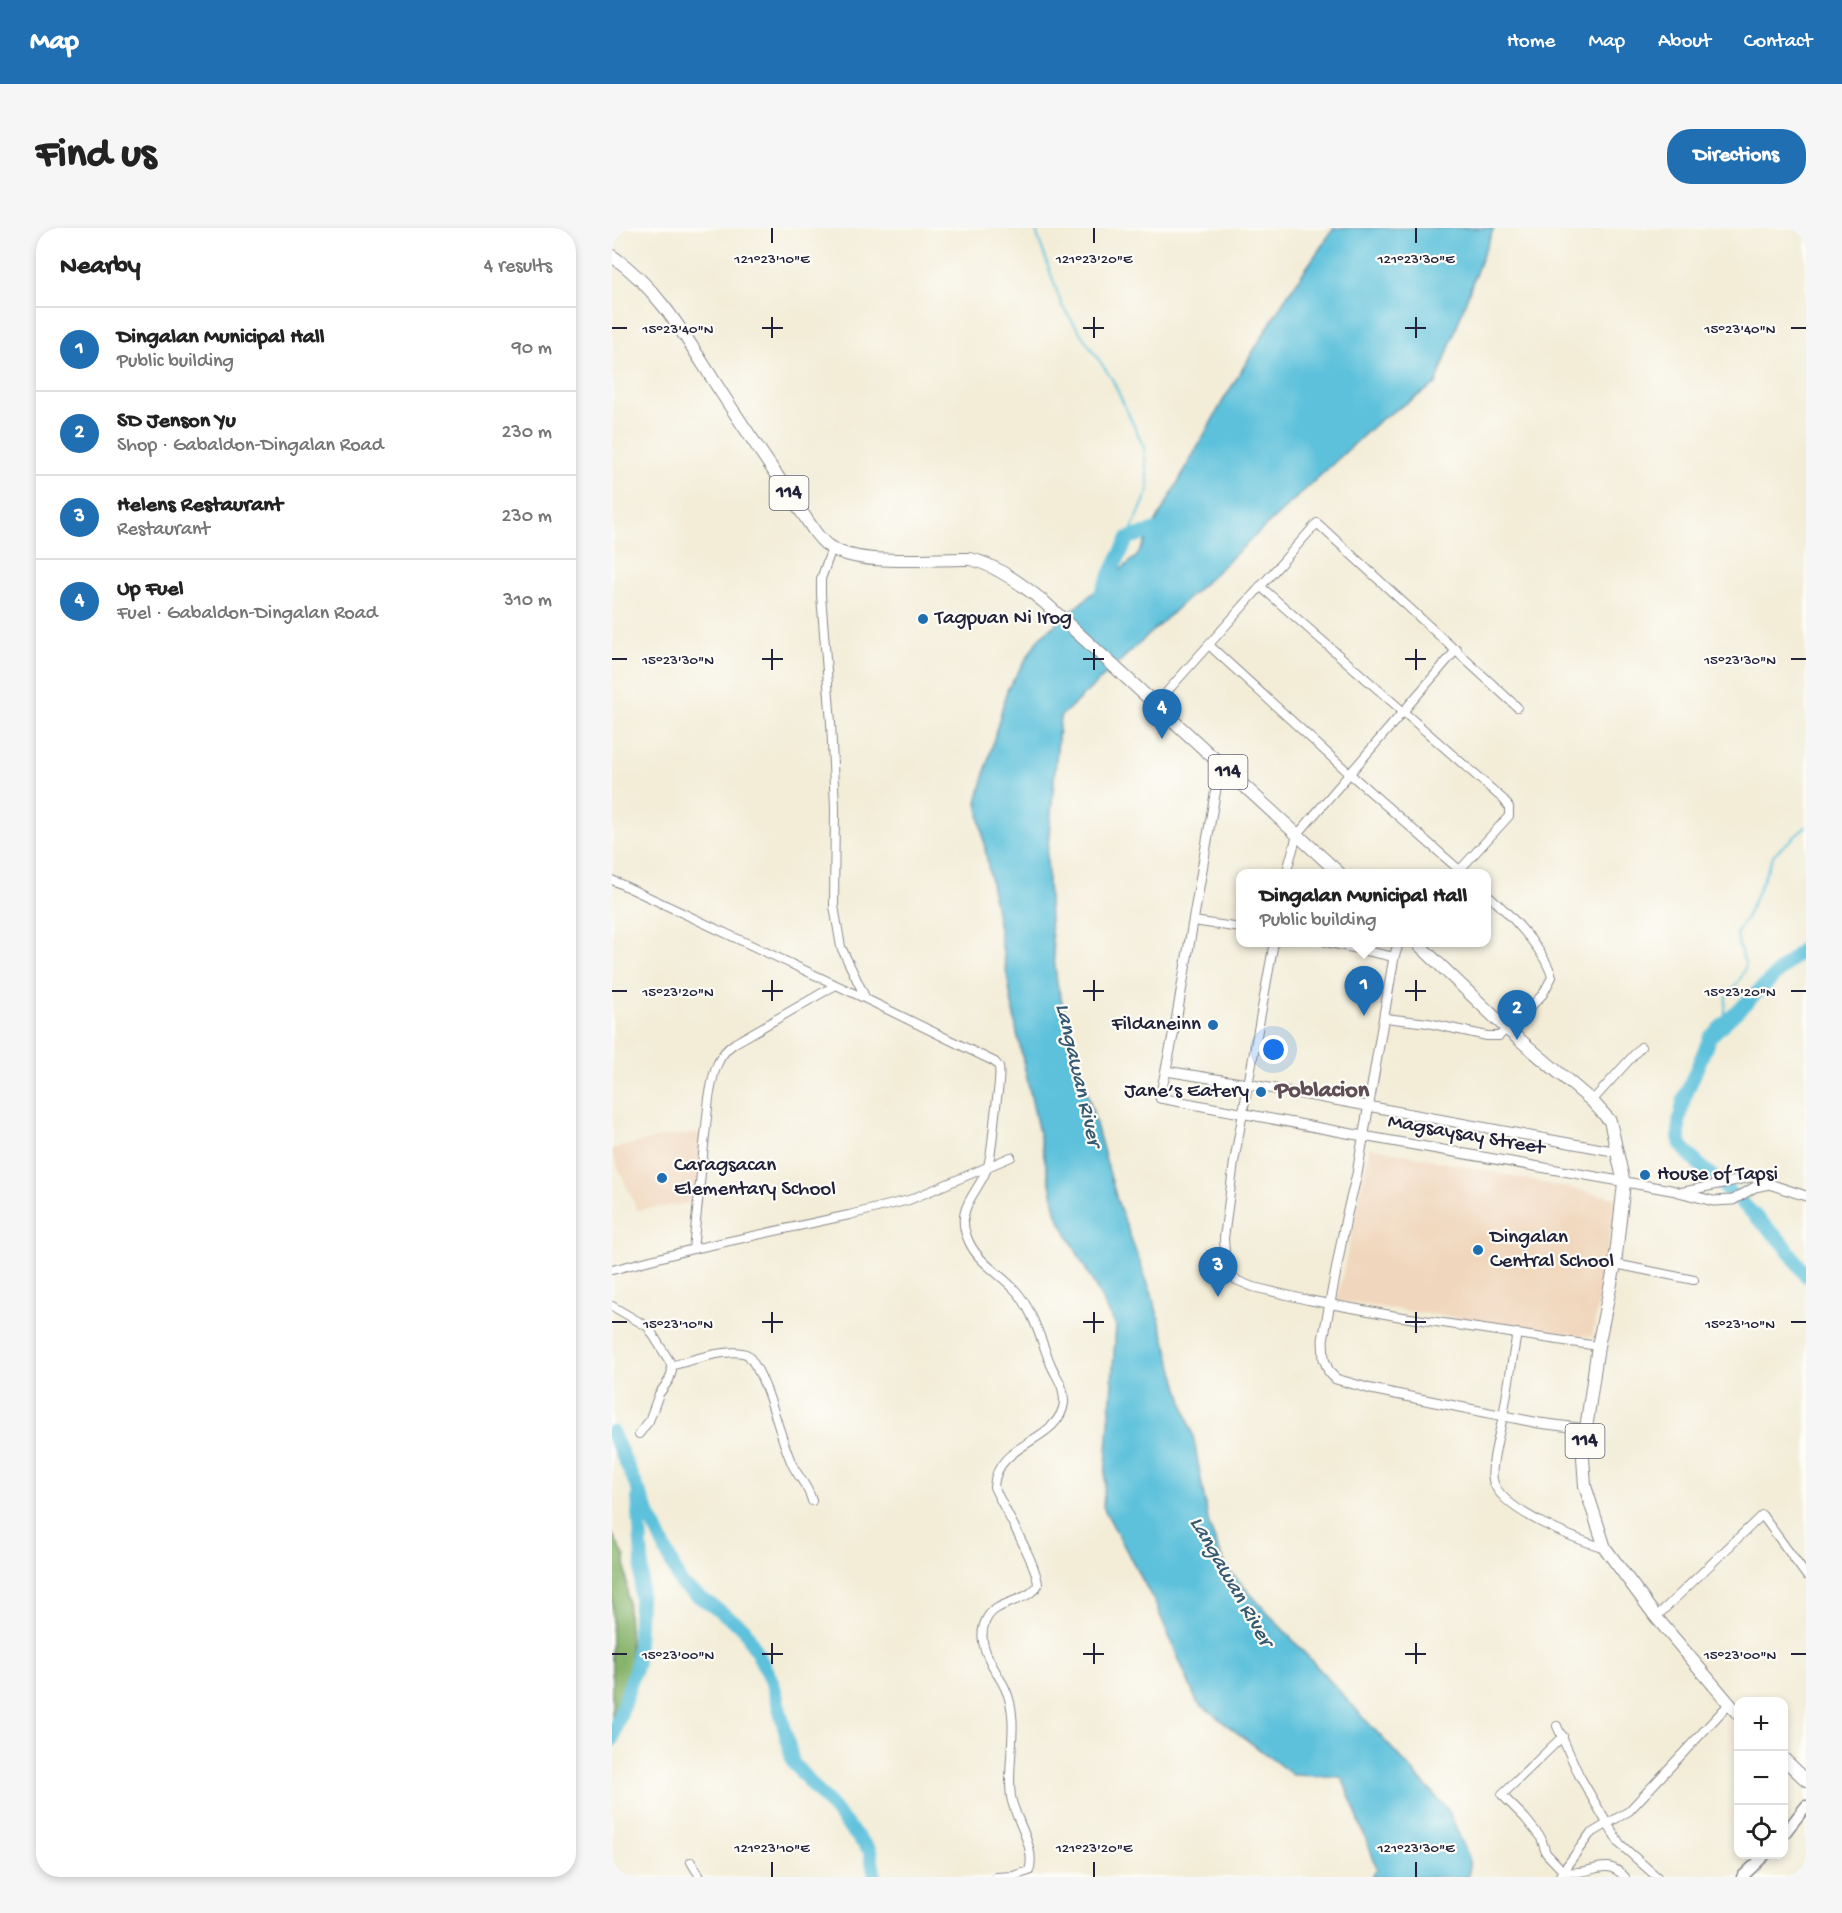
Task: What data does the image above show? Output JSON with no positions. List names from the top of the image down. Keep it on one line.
{"streets":{"main road":["114"],"street":["Magsaysay Street"]},"crossings":[["114","Magsaysay Street"]],"districts":["Poblacion"],"water":["Langawan River"],"places":["Tagpuan Ni Irog","Fildaneinn","Jane’s Eatery","House of Tapsi","Caragsacan Elementary School","Dingalan Central School"],"page":{"header":"Map","nav":["Home","Map","About","Contact"],"buttons":"Directions","title":"Find us","heading":["Nearby","4 results"],"list":[{"mark":"1","name":"Dingalan Municipal Hall","note":"Public building","value":"90 m"},{"mark":"2","name":"SD Jenson Yu","note":"Shop · Gabaldon-Dingalan Road","value":"230 m"},{"mark":"3","name":"Helens Restaurant","note":"Restaurant","value":"230 m"},{"mark":"4","name":"Up Fuel","note":"Fuel · Gabaldon-Dingalan Road","value":"310 m"}],"pins":["4","1","2","3"],"popup":["Dingalan Municipal Hall","Public building"],"map_buttons":["+","−"]},"coordinates":["121°23'10\"E","121°23'20\"E","121°23'30\"E","15°23'40\"N","15°23'30\"N","15°23'20\"N","15°23'10\"N","15°23'00\"N"]}
